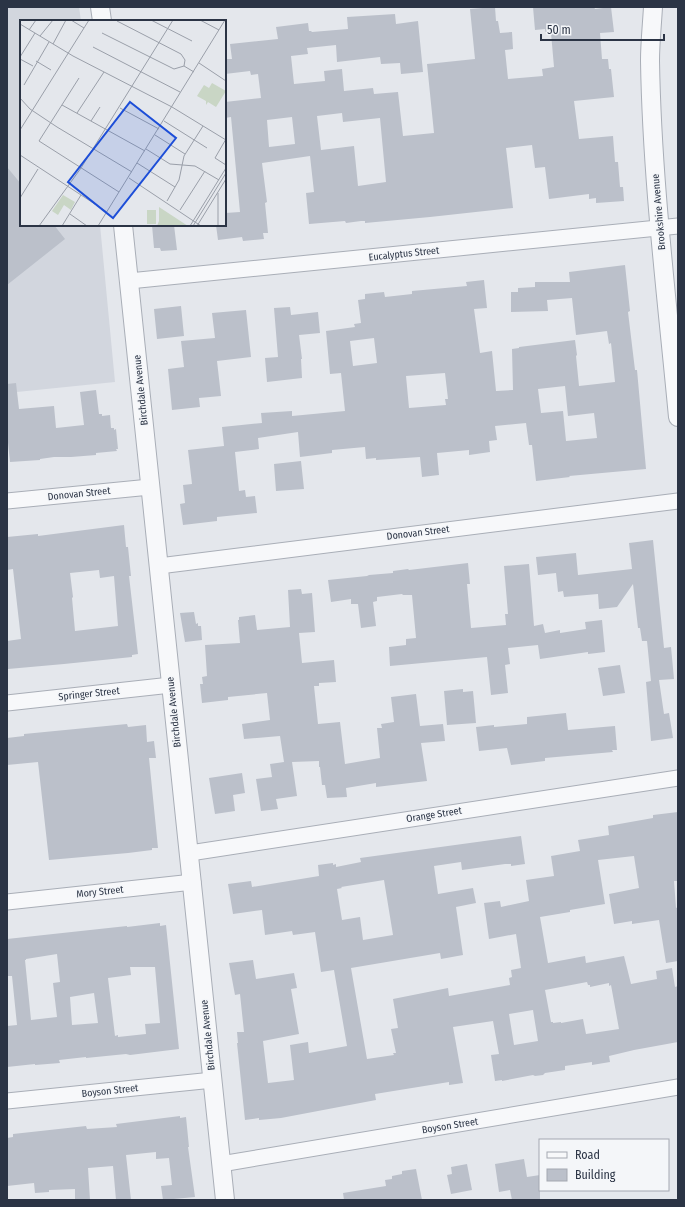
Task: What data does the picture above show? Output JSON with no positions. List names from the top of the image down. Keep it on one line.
{"streets":{"street":["Brookshire Avenue","Eucalyptus Street","Birchdale Avenue","Donovan Street","Springer Street","Orange Street","Mory Street","Boyson Street"]},"crossings":[["Brookshire Avenue","Eucalyptus Street"],["Eucalyptus Street","Birchdale Avenue"],["Birchdale Avenue","Donovan Street"],["Birchdale Avenue","Springer Street"],["Birchdale Avenue","Orange Street"],["Birchdale Avenue","Mory Street"],["Birchdale Avenue","Boyson Street"]],"legend":["Road","Building"],"scale_bar":"50 m"}
